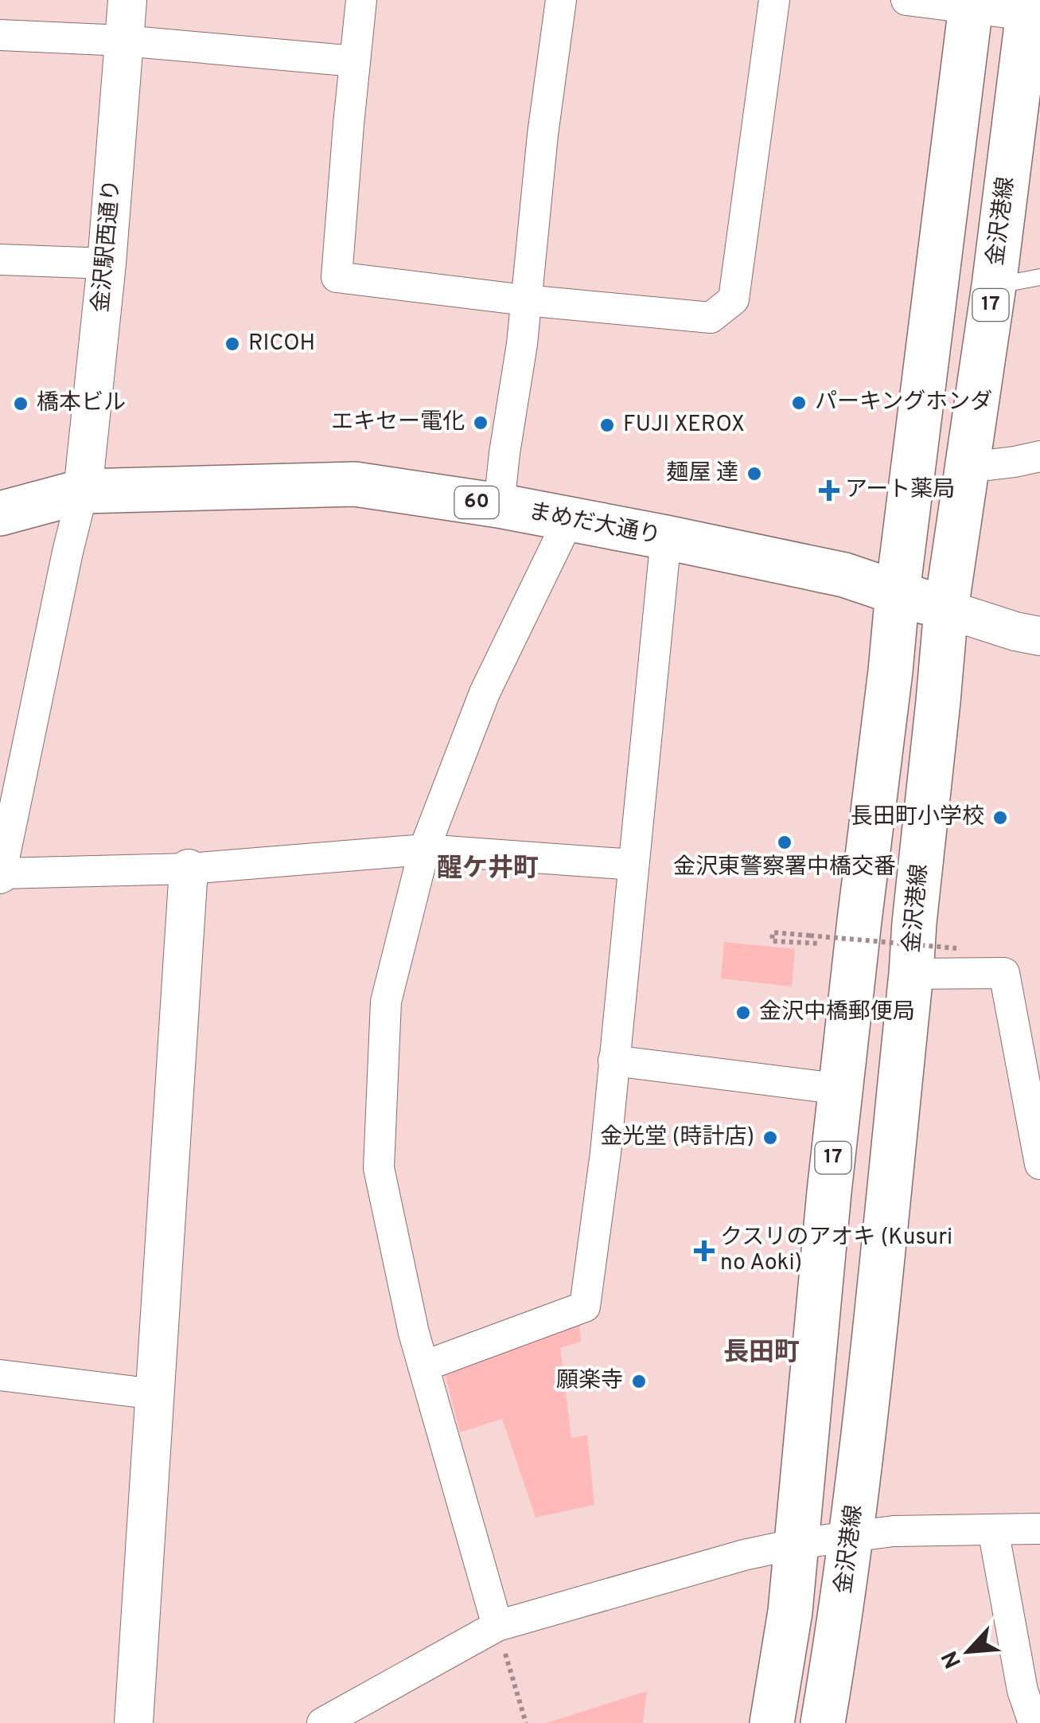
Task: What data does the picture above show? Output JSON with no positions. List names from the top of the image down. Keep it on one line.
{"streets":{"main road":["金沢港線","17","60","まめだ大通り"],"street":["金沢駅西通り"]},"crossings":[["金沢港線","まめだ大通り"],["金沢駅西通り","まめだ大通り"],["17","まめだ大通り"]],"districts":["醒ケ井町","長田町"],"places":{"other":["RICOH","パーキングホンダ","橋本ビル","エキセー電化","FUJI XEROX","麺屋 達","長田町小学校","金沢東警察署中橋交番","金沢中橋郵便局","金光堂 (時計店)","願楽寺"],"health":["アート薬局","クスリのアオキ (Kusuri no Aoki)"]},"north":"bottom left"}
